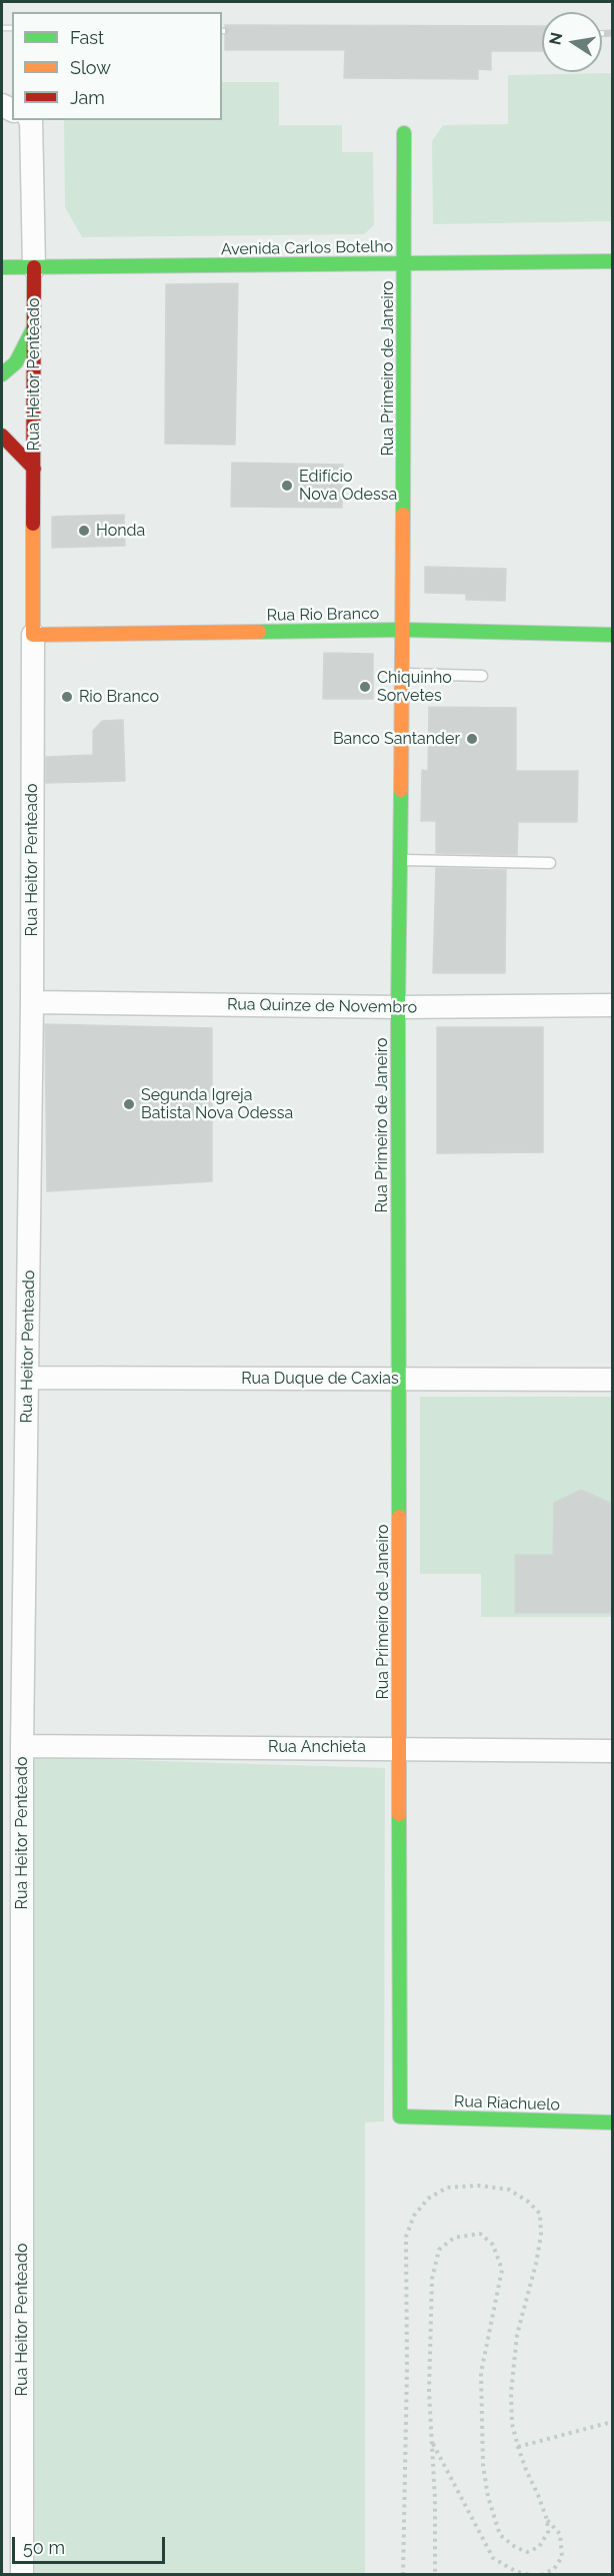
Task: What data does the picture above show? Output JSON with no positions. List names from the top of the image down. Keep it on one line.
{"streets":{"street":["Avenida Carlos Botelho","Rua Primeiro de Janeiro","Rua Heitor Penteado","Rua Rio Branco","Rua Quinze de Novembro","Rua Duque de Caxias","Rua Anchieta","Rua Riachuelo"]},"crossings":[["Avenida Carlos Botelho","Rua Primeiro de Janeiro"],["Avenida Carlos Botelho","Rua Heitor Penteado"],["Rua Primeiro de Janeiro","Rua Rio Branco"],["Rua Primeiro de Janeiro","Rua Quinze de Novembro"],["Rua Primeiro de Janeiro","Rua Duque de Caxias"],["Rua Primeiro de Janeiro","Rua Anchieta"],["Rua Primeiro de Janeiro","Rua Riachuelo"],["Rua Heitor Penteado","Rua Rio Branco"],["Rua Heitor Penteado","Rua Quinze de Novembro"],["Rua Heitor Penteado","Rua Duque de Caxias"],["Rua Heitor Penteado","Rua Anchieta"]],"places":["Edifício Nova Odessa","Honda","Chiquinho Sorvetes","Rio Branco","Banco Santander","Segunda Igreja Batista Nova Odessa"],"legend":["Fast","Slow","Jam"],"scale_bar":"50 m","north":"left"}
